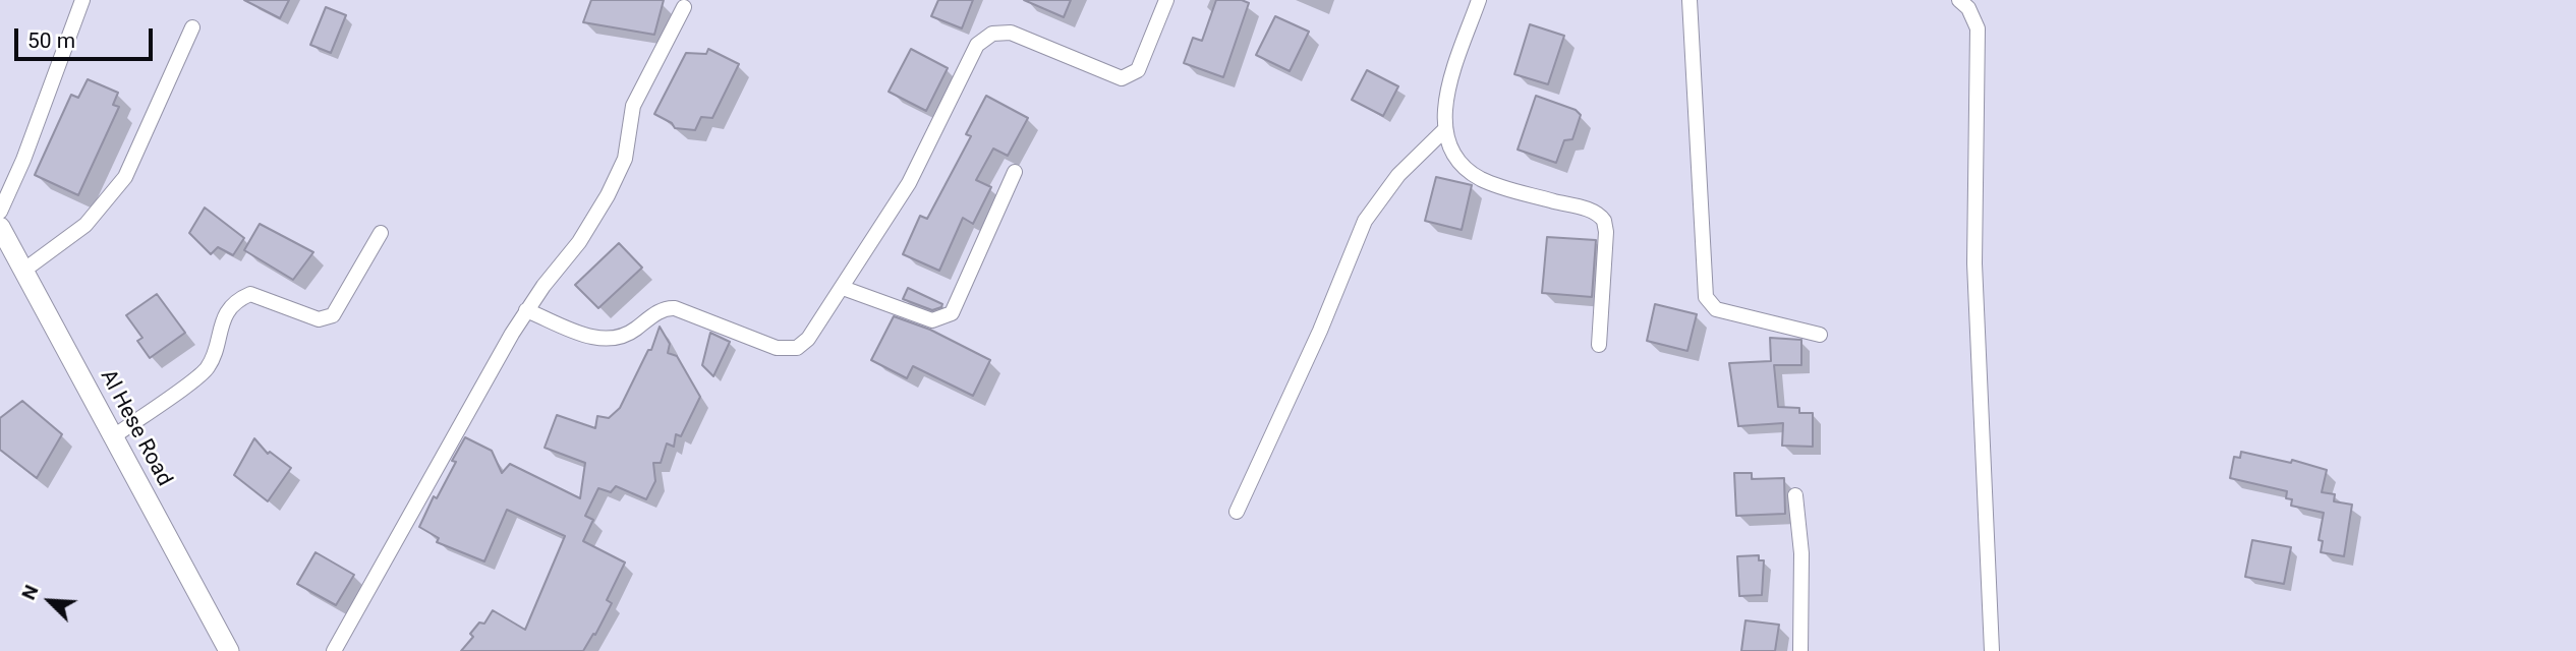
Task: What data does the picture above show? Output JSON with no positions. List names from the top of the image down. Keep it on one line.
{"streets":{"street":["Al Hese Road"]},"scale_bar":"50 m","north":"top left"}
